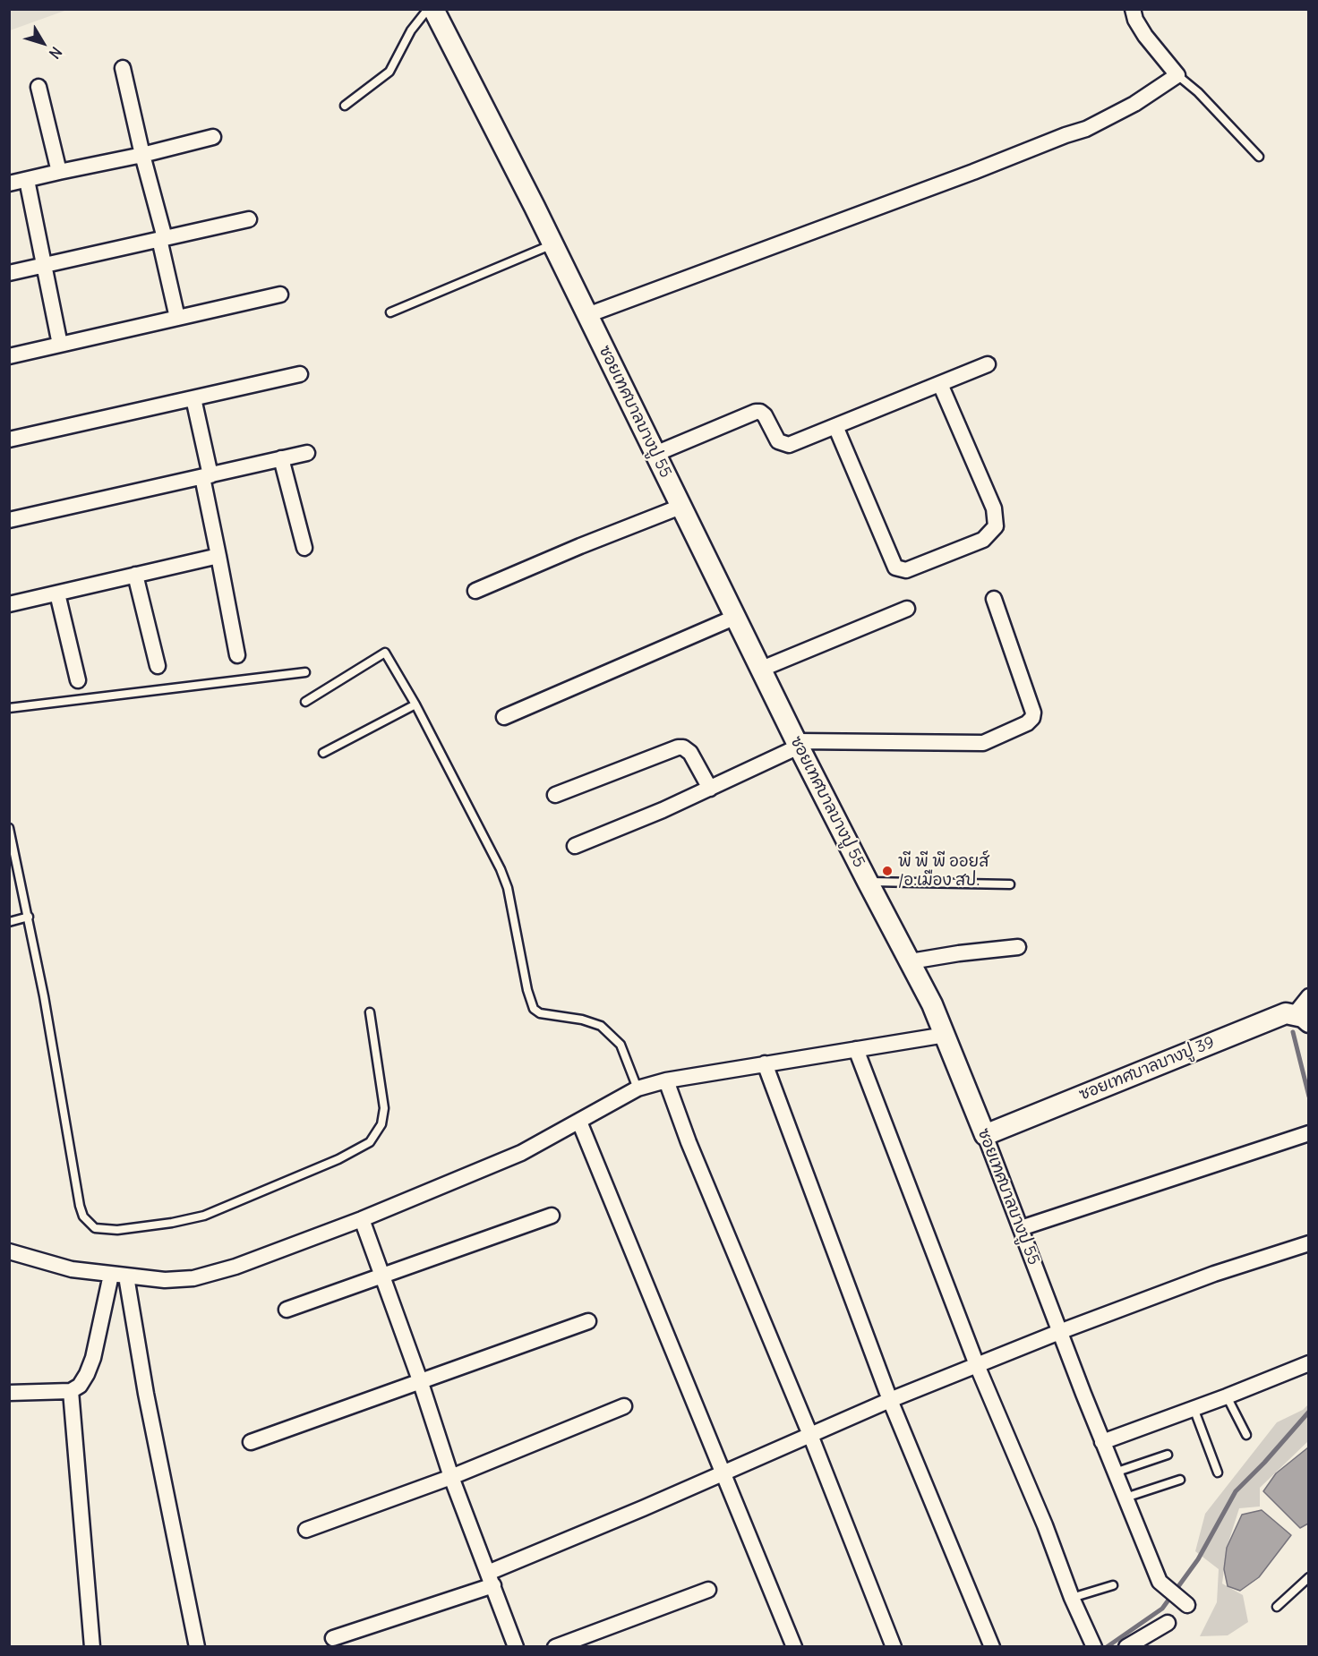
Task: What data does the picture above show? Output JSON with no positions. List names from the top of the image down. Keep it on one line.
{"streets":{"street":["ซอยเทศบาลบางปู 55","ซอยเทศบาลบางปู 39"]},"crossings":[["ซอยเทศบาลบางปู 55","ซอยเทศบาลบางปู 39"]],"places":["พี พี พี ออยส์ /อ.เมือง สป."],"north":"bottom right"}
